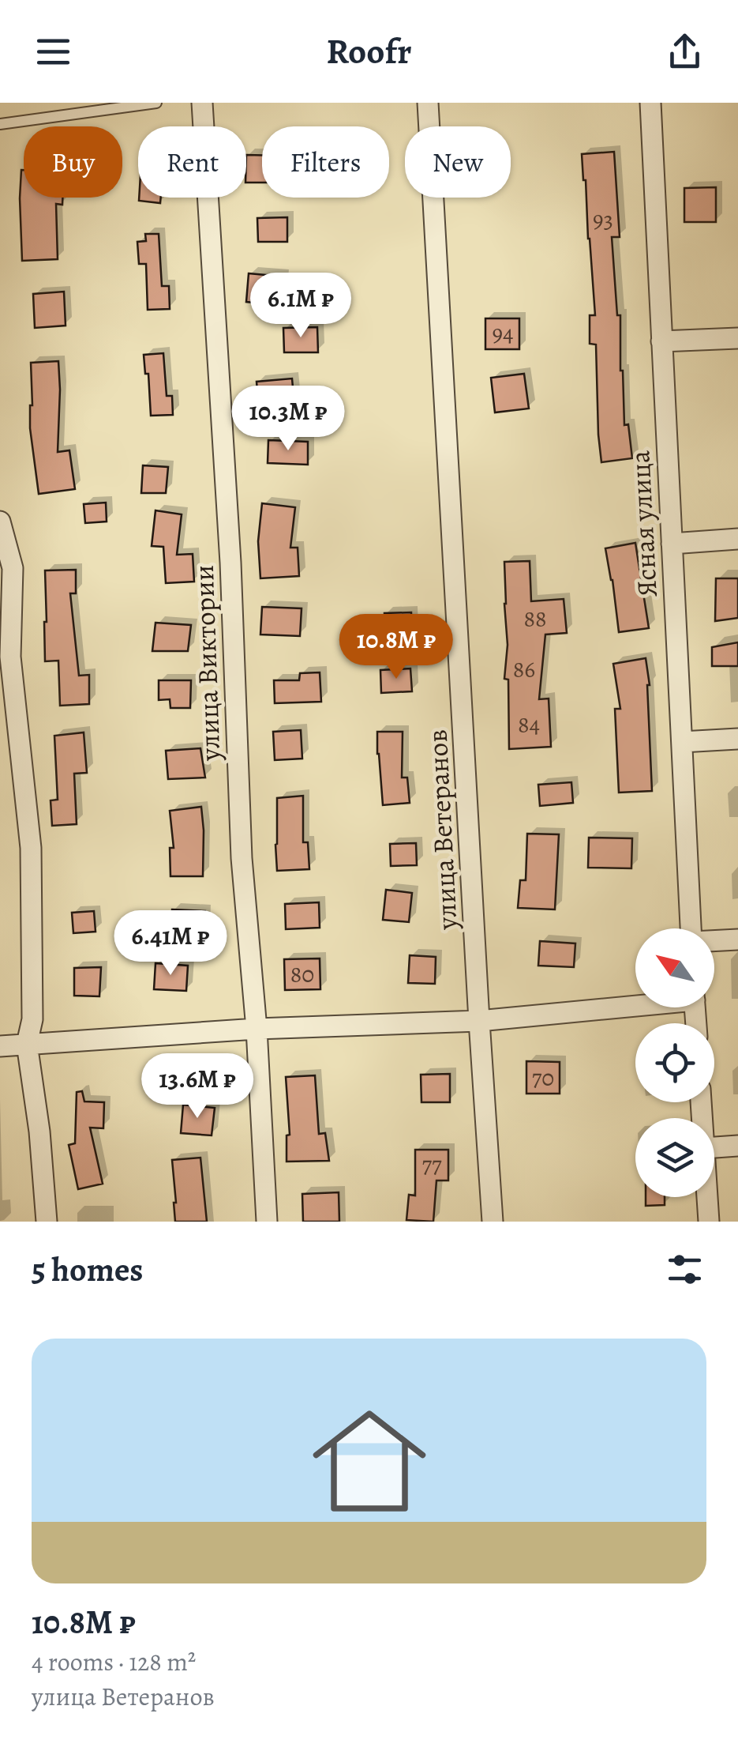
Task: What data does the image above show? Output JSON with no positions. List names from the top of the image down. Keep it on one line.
{"streets":{"street":["Ясная улица","улица Виктории","улица Ветеранов"]},"house_numbers":["93","94","88","86","84","80","70","77"],"north":"top left","page":{"header":"Roofr","chip":["Buy","Rent","Filters","New"],"price":["6.1M ₽","10.3M ₽","10.8M ₽","6.41M ₽","13.6M ₽"],"heading":"5 homes","list":[{"name":"10.8M ₽","note":"4 rooms · 128 m² · улица Ветеранов"}]}}
